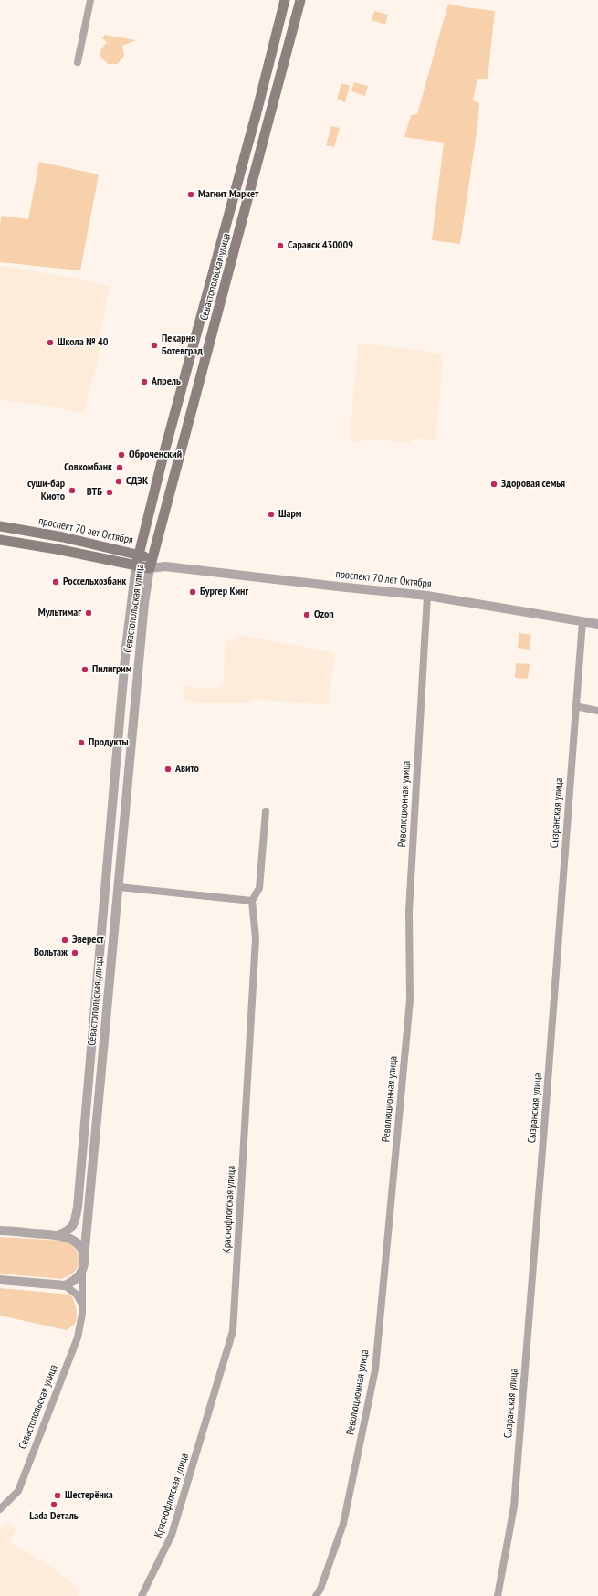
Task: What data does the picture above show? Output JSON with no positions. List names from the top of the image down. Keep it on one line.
{"streets":{"main road":["Севастопольская улица","проспект 70 лет Октября"],"street":["Революционная улица","Сызранская улица","Краснофлотская улица"]},"crossings":[["Севастопольская улица","проспект 70 лет Октября"],["проспект 70 лет Октября","Революционная улица"],["проспект 70 лет Октября","Сызранская улица"]],"places":["Магнит Маркет","Саранск 430009","Школа № 40","Пекарня Ботевград","Апрель","Оброченский","Совкомбанк","СДЭК","Здоровая семья","суши-бар Киото","ВТБ","Шарм","Россельхозбанк","Бургер Кинг","Мультимаг","Ozon","Пилигрим","Продукты","Авито","Эверест","Вольтаж","Шестерёнка","Lada Dеталь"]}
